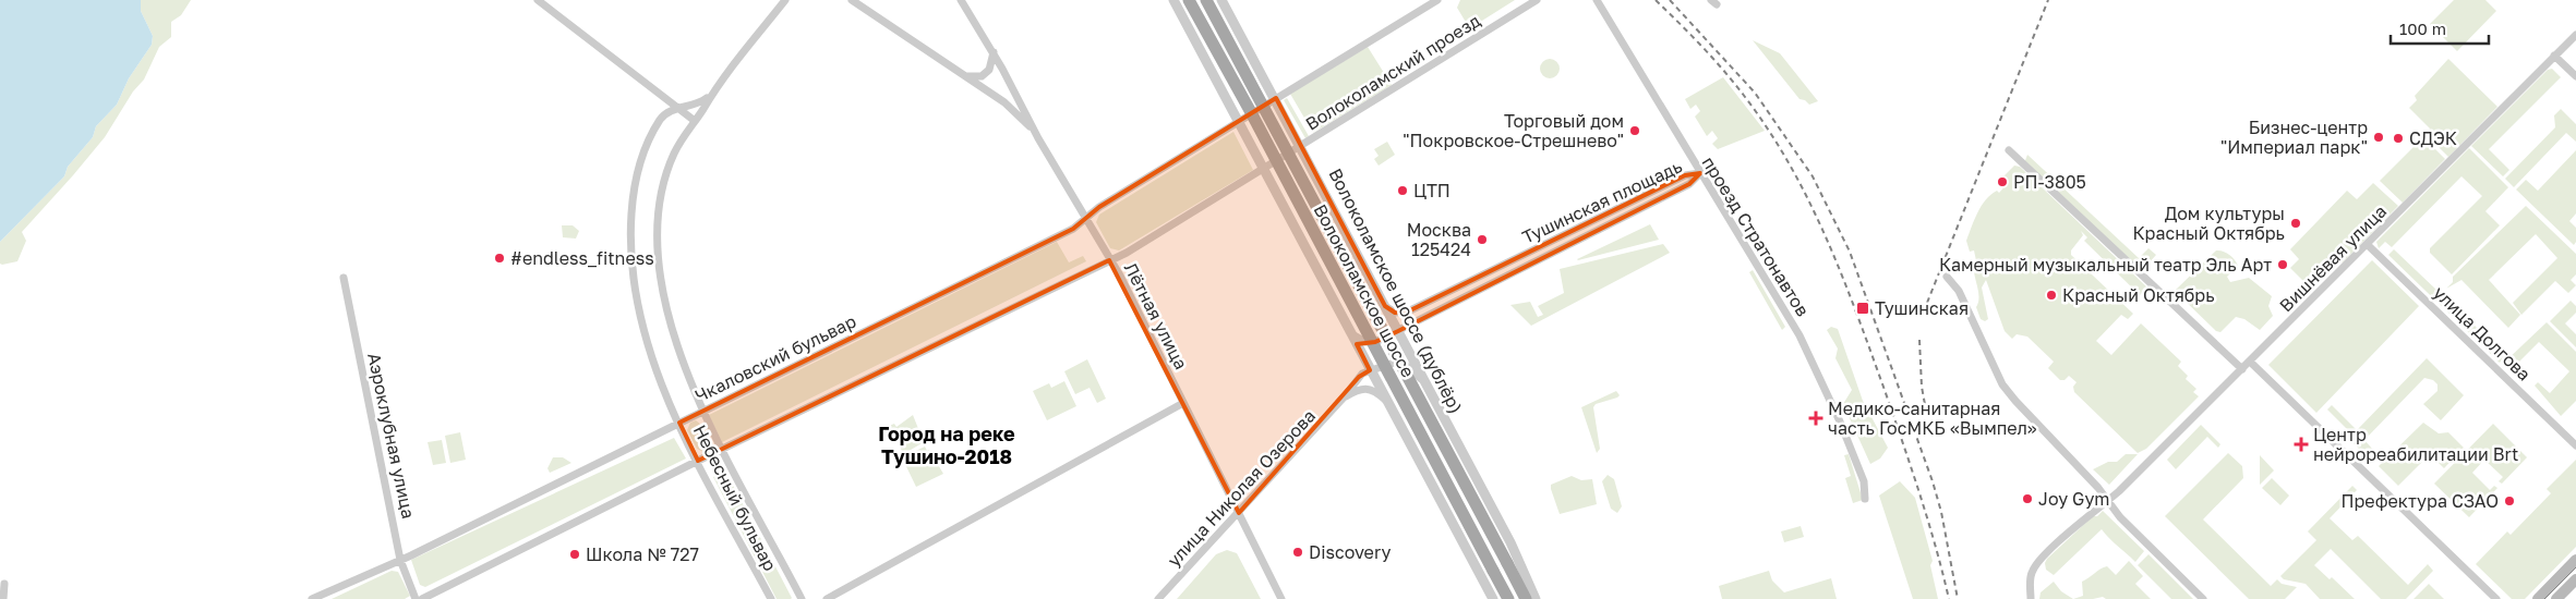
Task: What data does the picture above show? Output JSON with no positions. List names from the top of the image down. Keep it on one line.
{"streets":{"main road":["Волоколамское шоссе"],"street":["Волоколамский проезд","Тушинская площадь","проезд Стратонавтов","Вишнёвая улица","Волоколамское шоссе (дублёр)","Лётная улица","улица Долгова","Чкаловский бульвар","Аэроклубная улица","улица Николая Озерова","Небесный бульвар"]},"crossings":[["Волоколамский проезд","Волоколамское шоссе (дублёр)"],["Тушинская площадь","проезд Стратонавтов"],["Тушинская площадь","Волоколамское шоссе (дублёр)"],["Вишнёвая улица","улица Долгова"],["Волоколамское шоссе (дублёр)","улица Николая Озерова"],["Лётная улица","Чкаловский бульвар"],["Лётная улица","улица Николая Озерова"],["Чкаловский бульвар","Аэроклубная улица"],["Чкаловский бульвар","Небесный бульвар"]],"districts":["Город на реке Тушино-2018"],"places":{"other":["Торговый дом \"Покровское-Стрешнево\"","Бизнес-центр \"Империал парк\"","СДЭК","РП-3805","ЦТП","Дом культуры Красный Октябрь","Москва 125424","#endless_fitness","Камерный музыкальный театр Эль Арт","Красный Октябрь","Joy Gym","Префектура СЗАО","Discovery","Школа № 727"],"transit":["Тушинская"],"health":["Медико-санитарная часть ГосМКБ «Вымпел»","Центр нейрореабилитации Brt"]},"scale_bar":"100 m"}
